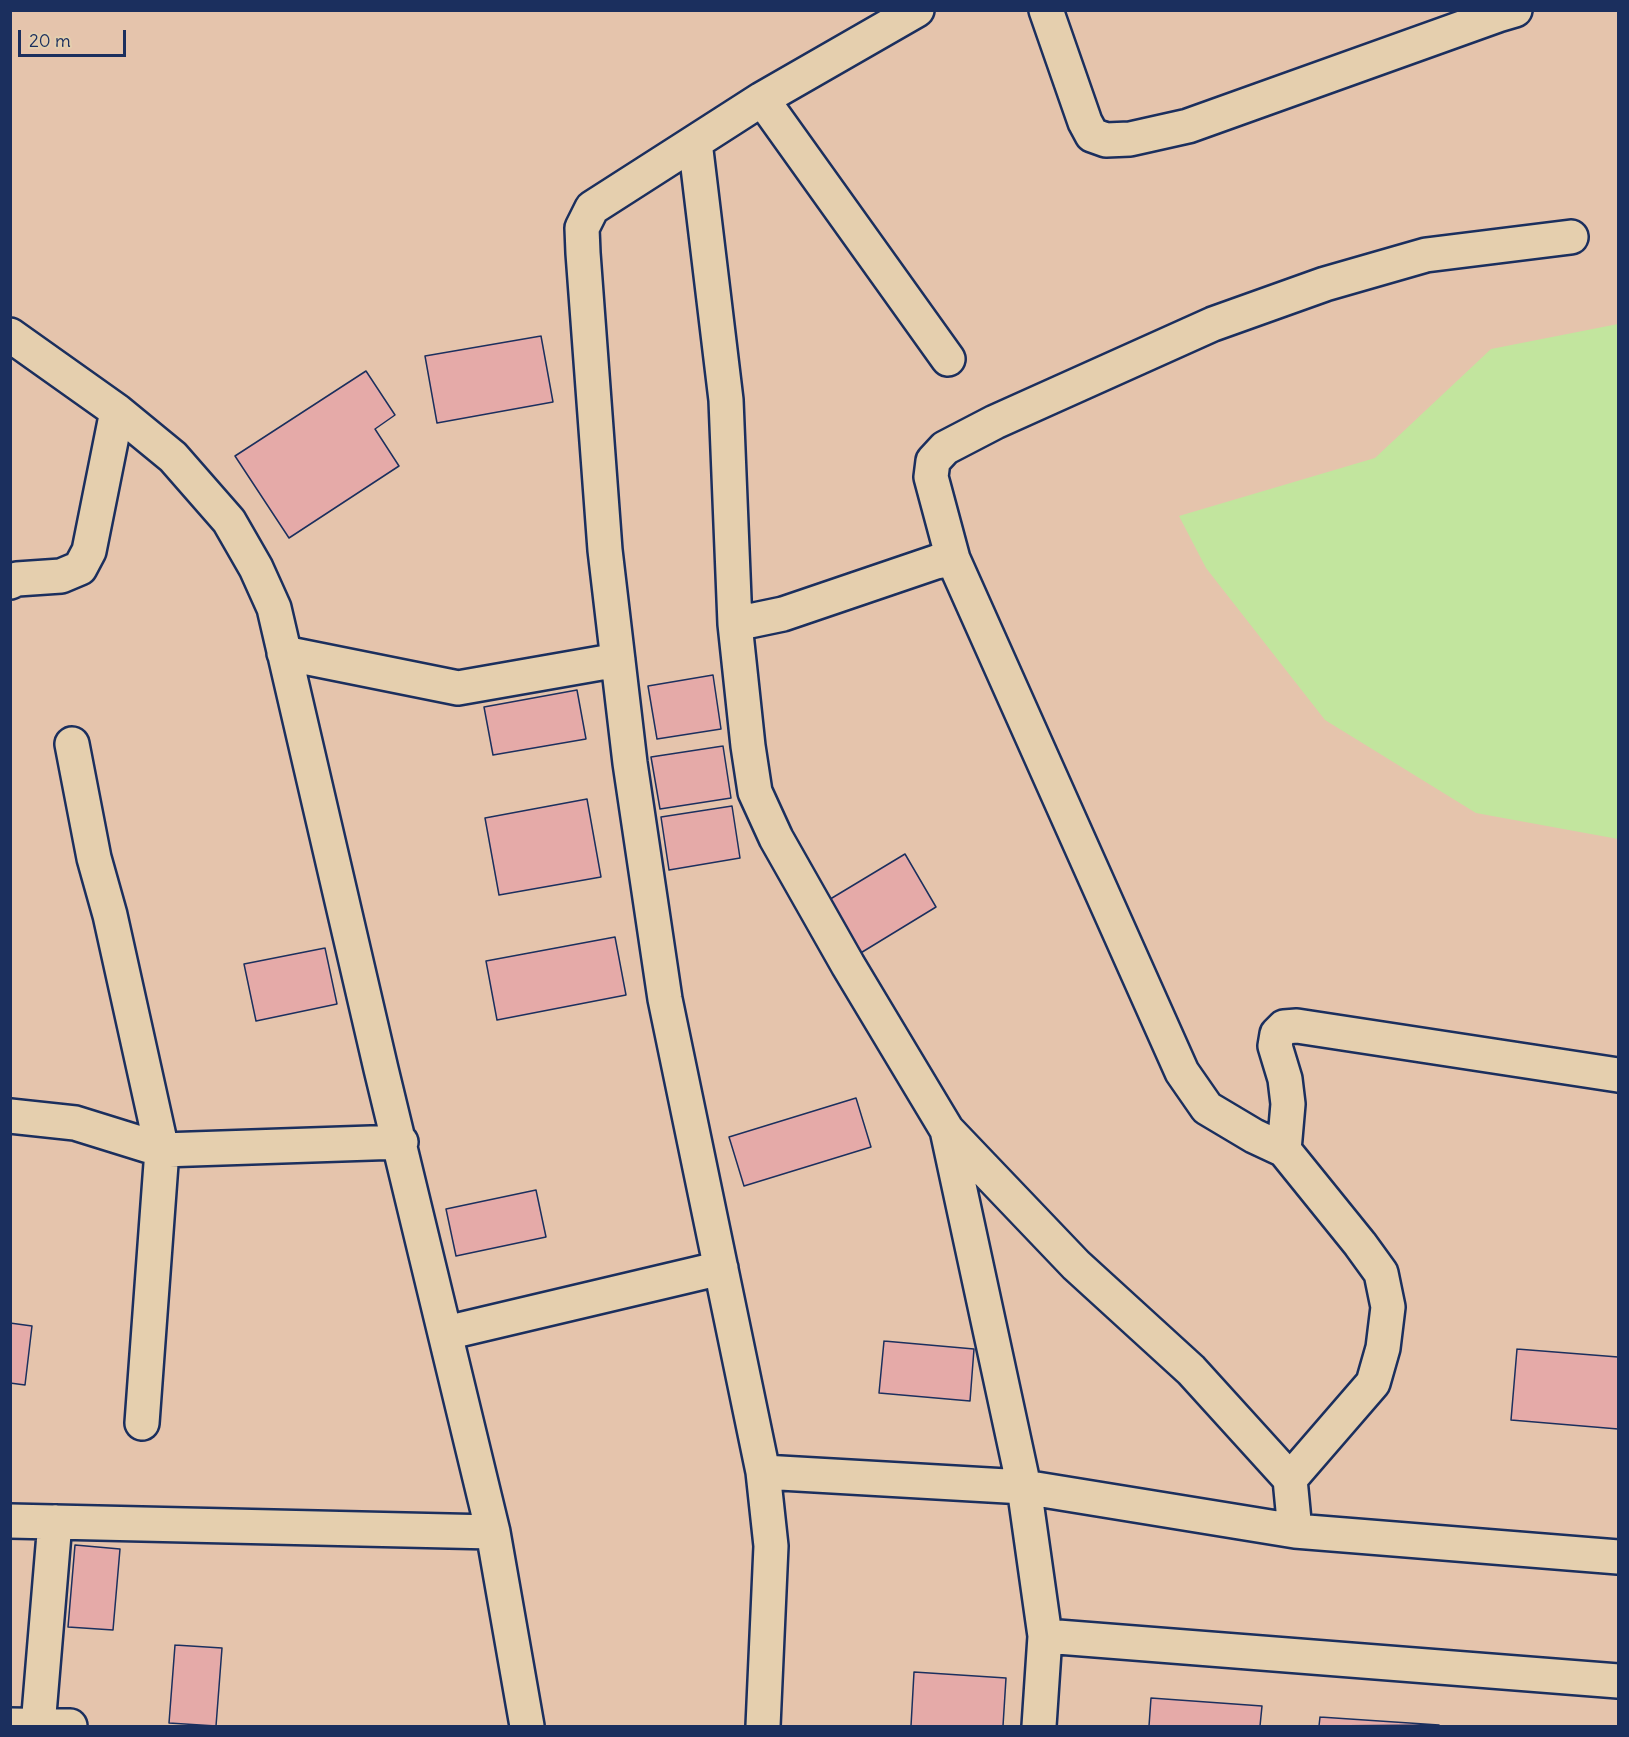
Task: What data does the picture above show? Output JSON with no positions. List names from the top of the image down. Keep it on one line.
{"scale_bar":"20 m"}
